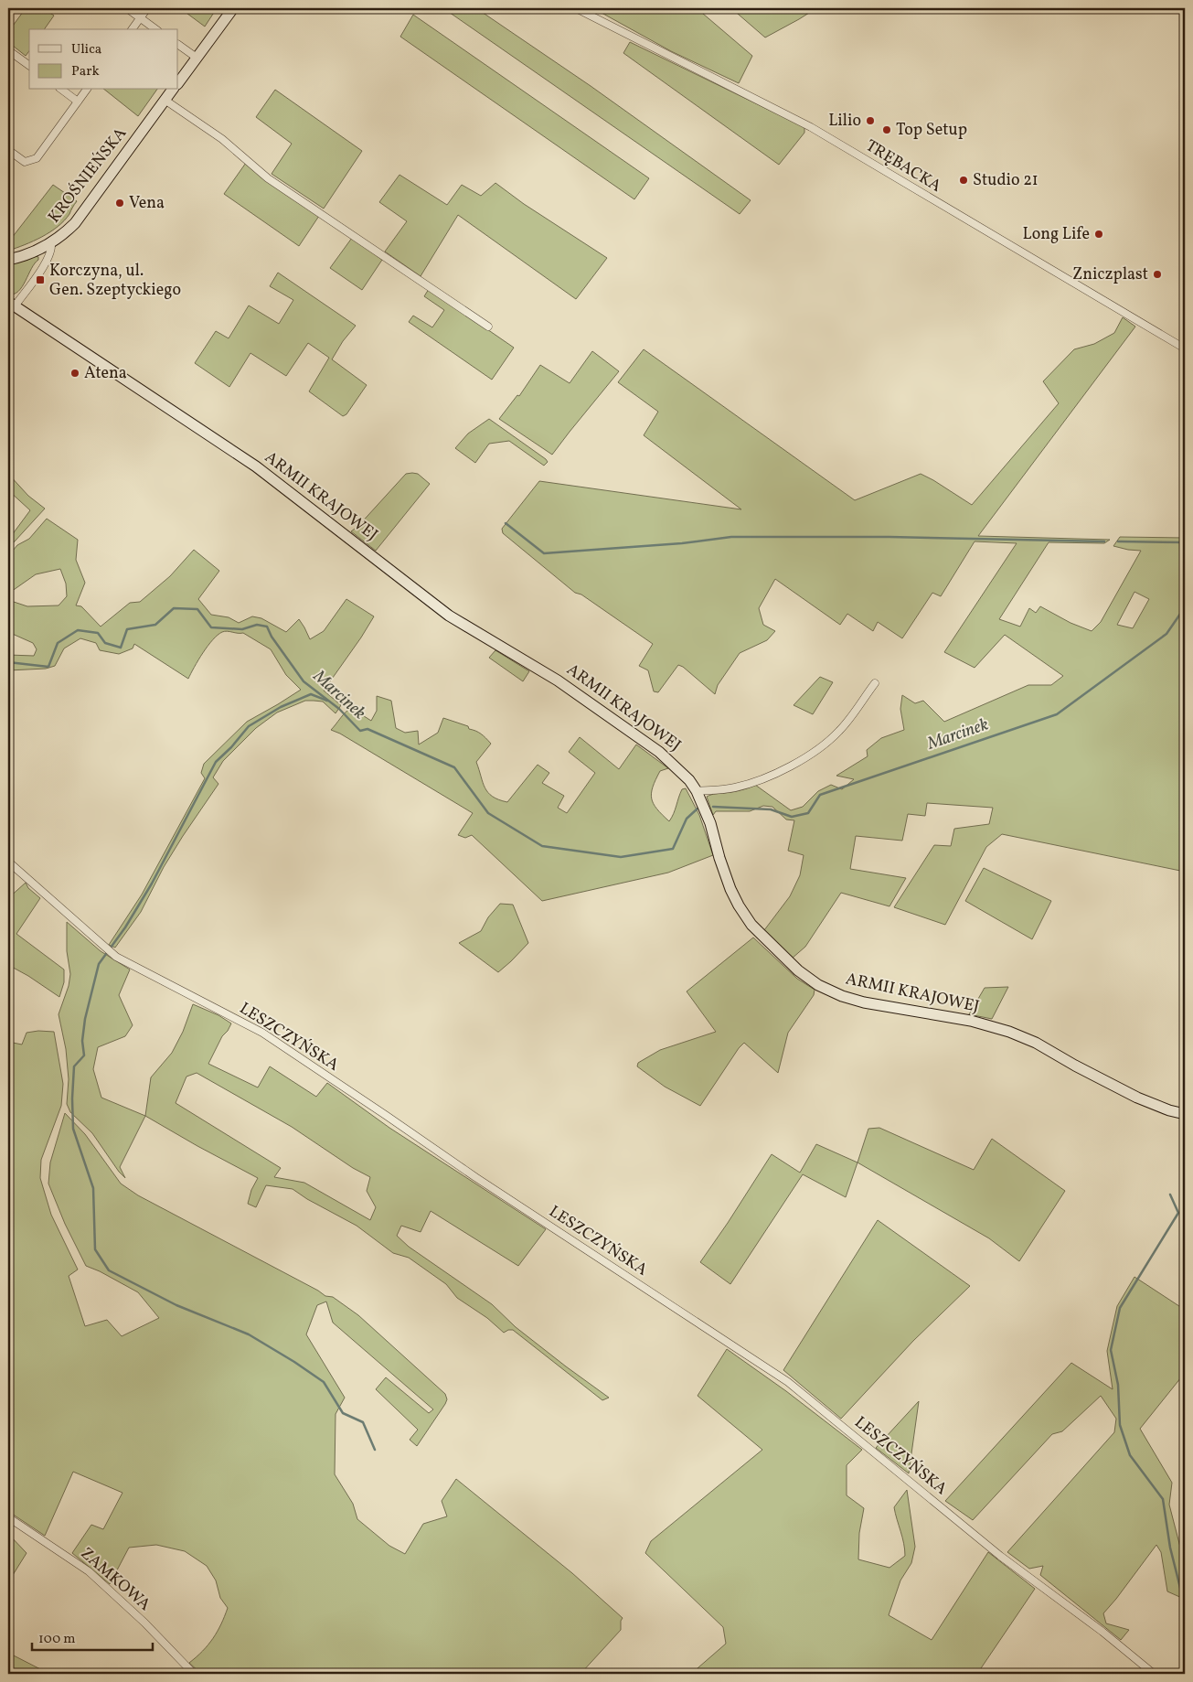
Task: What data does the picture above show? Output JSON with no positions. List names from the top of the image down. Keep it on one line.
{"streets":{"street":["TRĘBACKA","KROŚNIEŃSKA","ARMII KRAJOWEJ","LESZCZYŃSKA","ZAMKOWA"]},"water":["Marcinek"],"places":{"other":["Lilio","Top Setup","Studio 21","Vena","Long Life","Zniczplast","Atena"],"transit":["Korczyna, ul. Gen. Szeptyckiego"]},"legend":["Ulica","Park"],"scale_bar":"100 m"}
